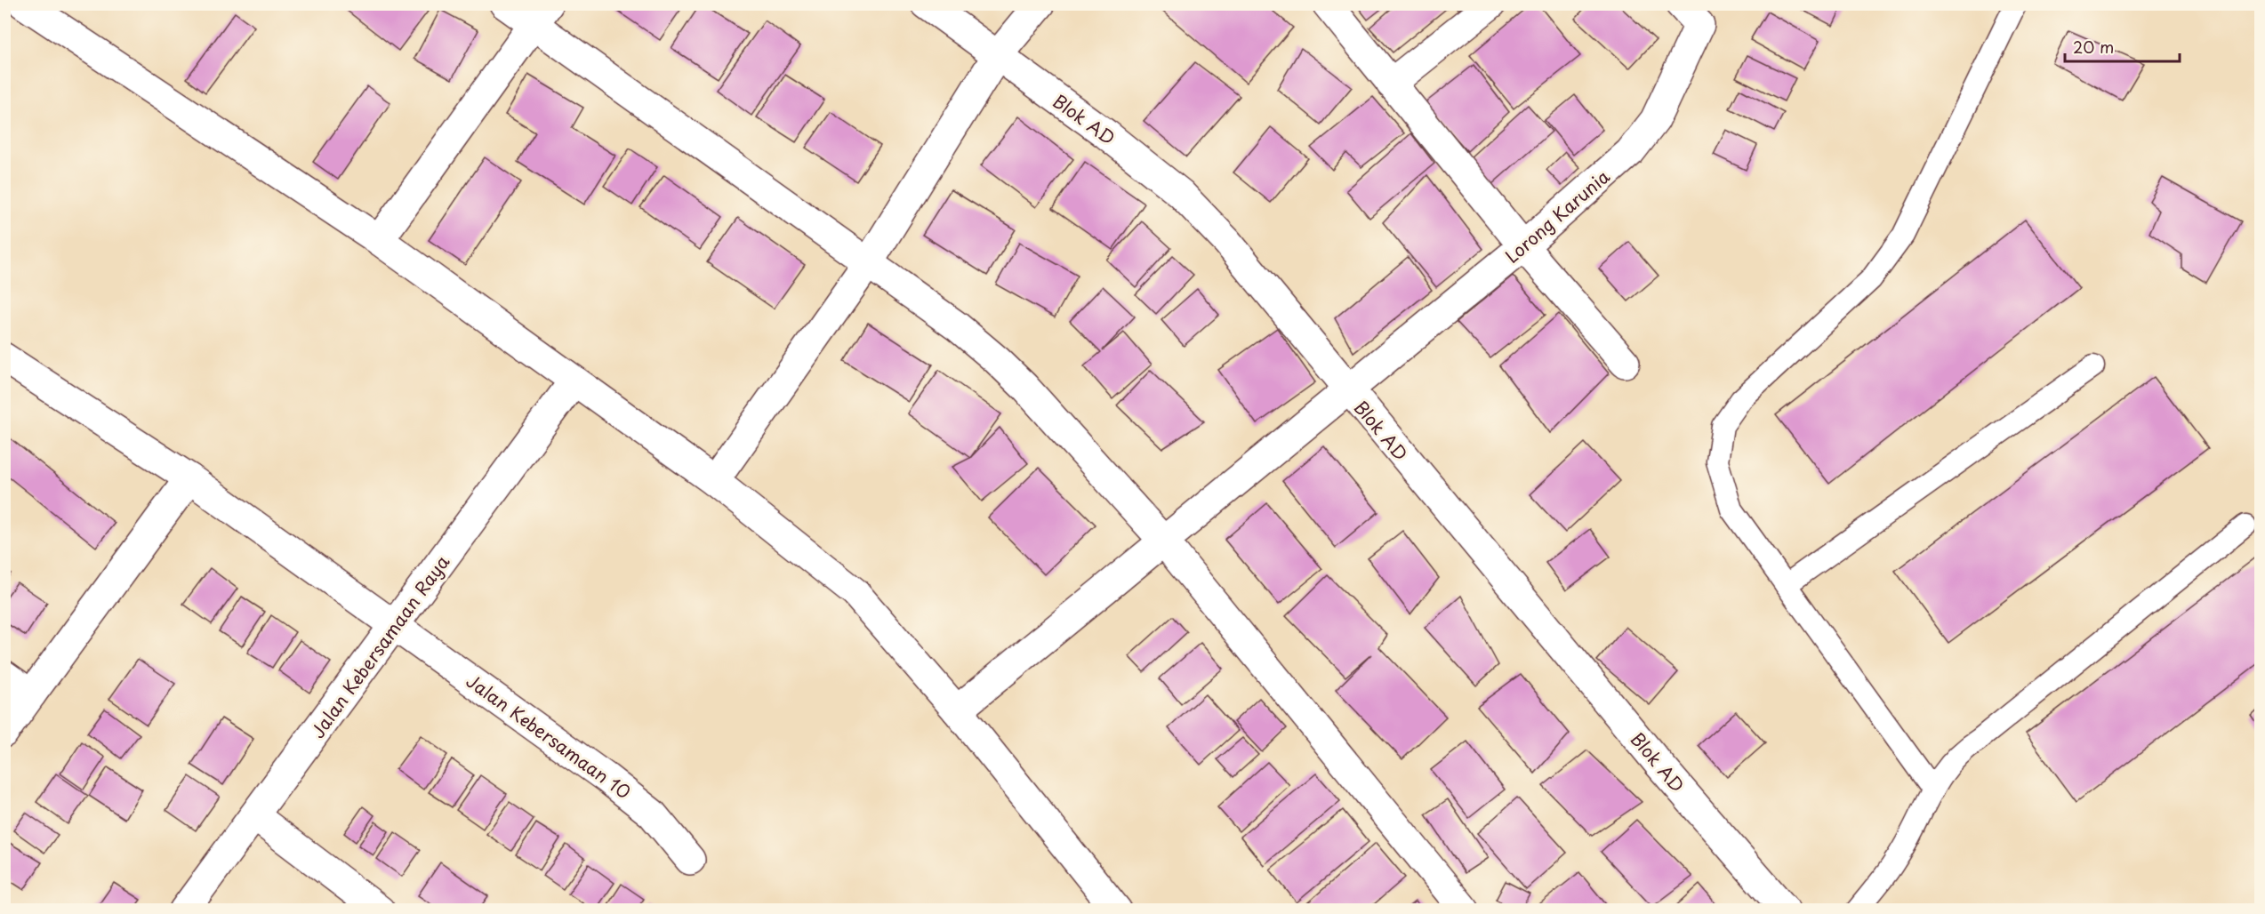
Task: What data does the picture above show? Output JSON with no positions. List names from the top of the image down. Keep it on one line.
{"streets":{"street":["Blok AD","Lorong Karunia","Jalan Kebersamaan Raya","Jalan Kebersamaan 10"]},"crossings":[["Blok AD","Lorong Karunia"],["Jalan Kebersamaan Raya","Jalan Kebersamaan 10"]],"scale_bar":"20 m"}
